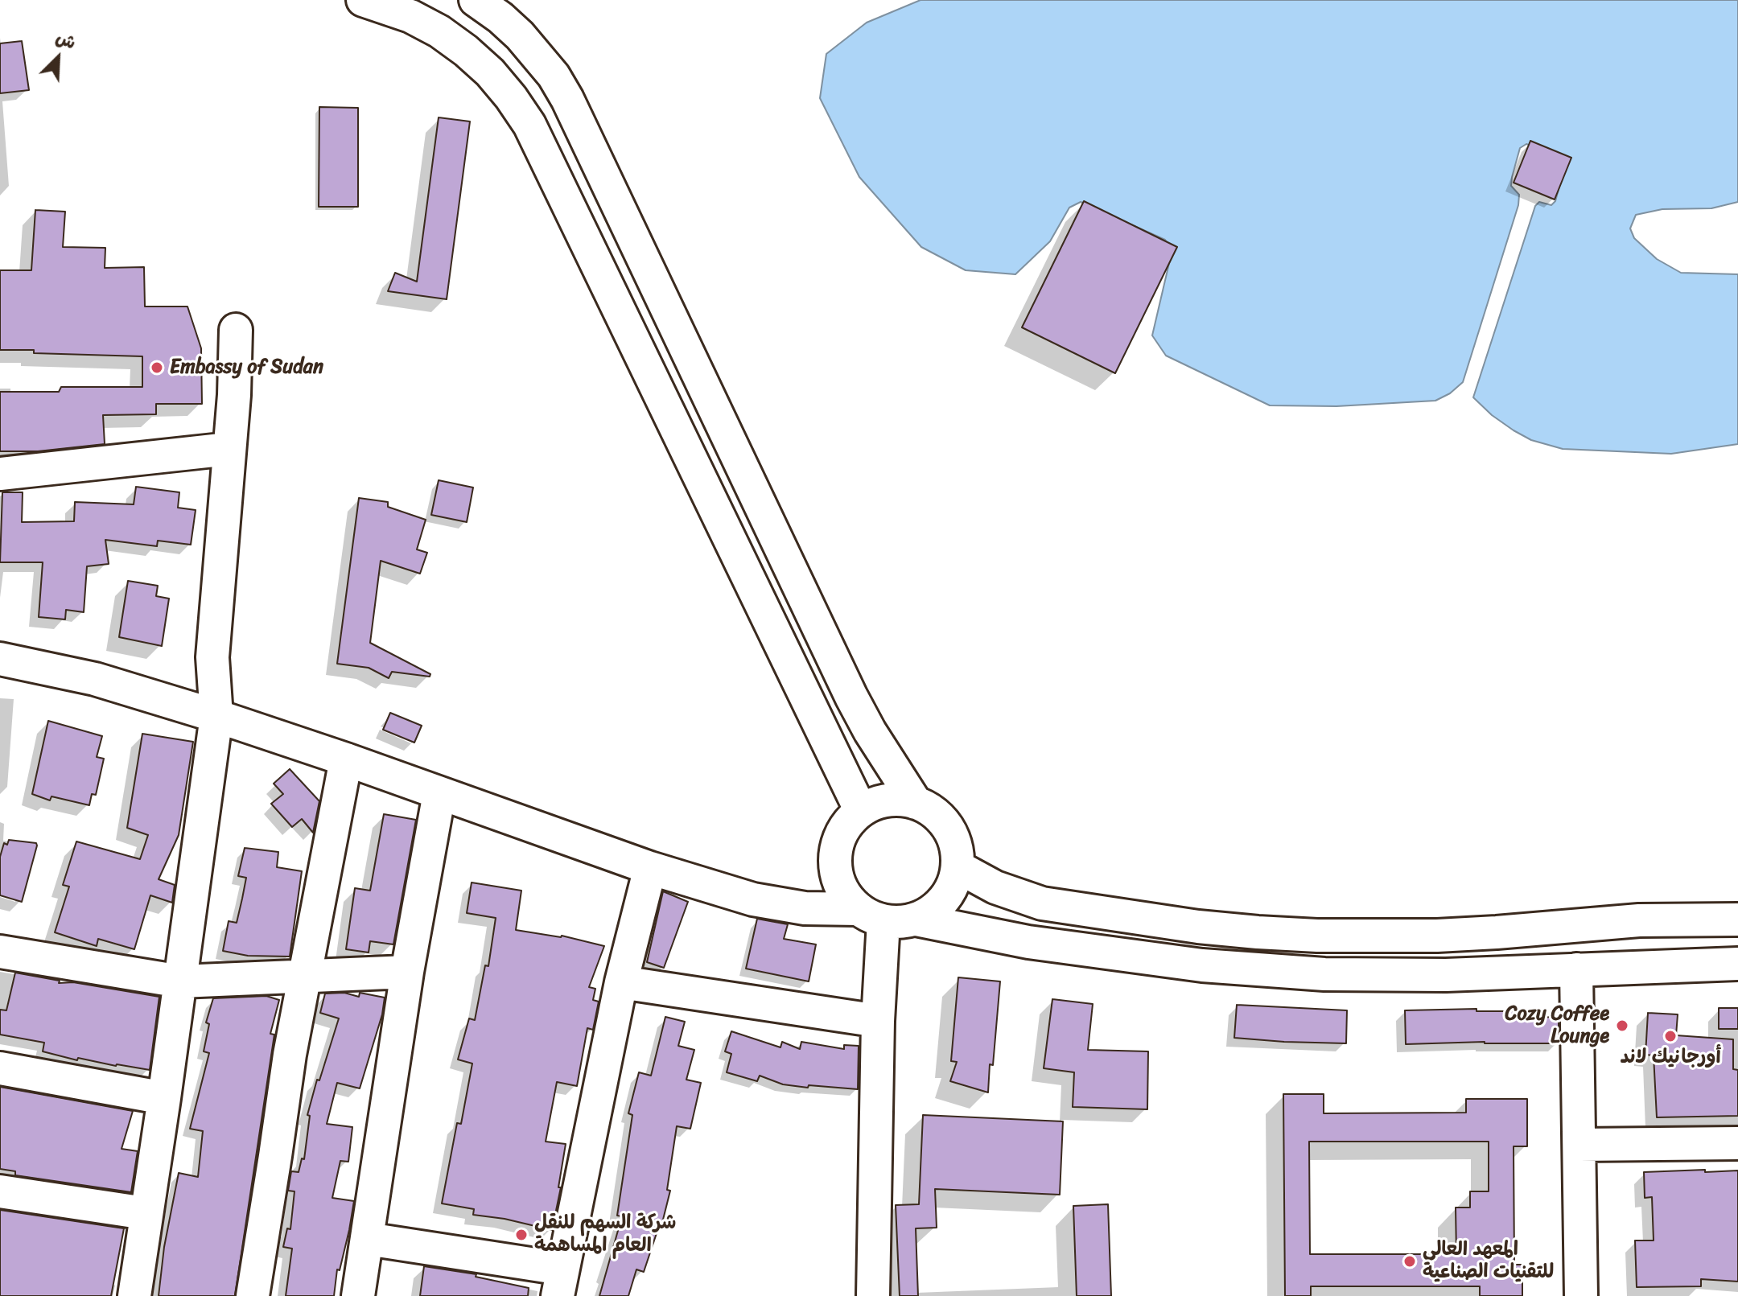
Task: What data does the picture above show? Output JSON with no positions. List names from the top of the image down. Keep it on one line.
{"places":["Embassy of Sudan","Cozy Coffee Lounge","أورجانيك لاند","شركة السهم للنقل العام المساهمة","المعهد العالي للتقنيات الصناعية"],"north":"top right"}
